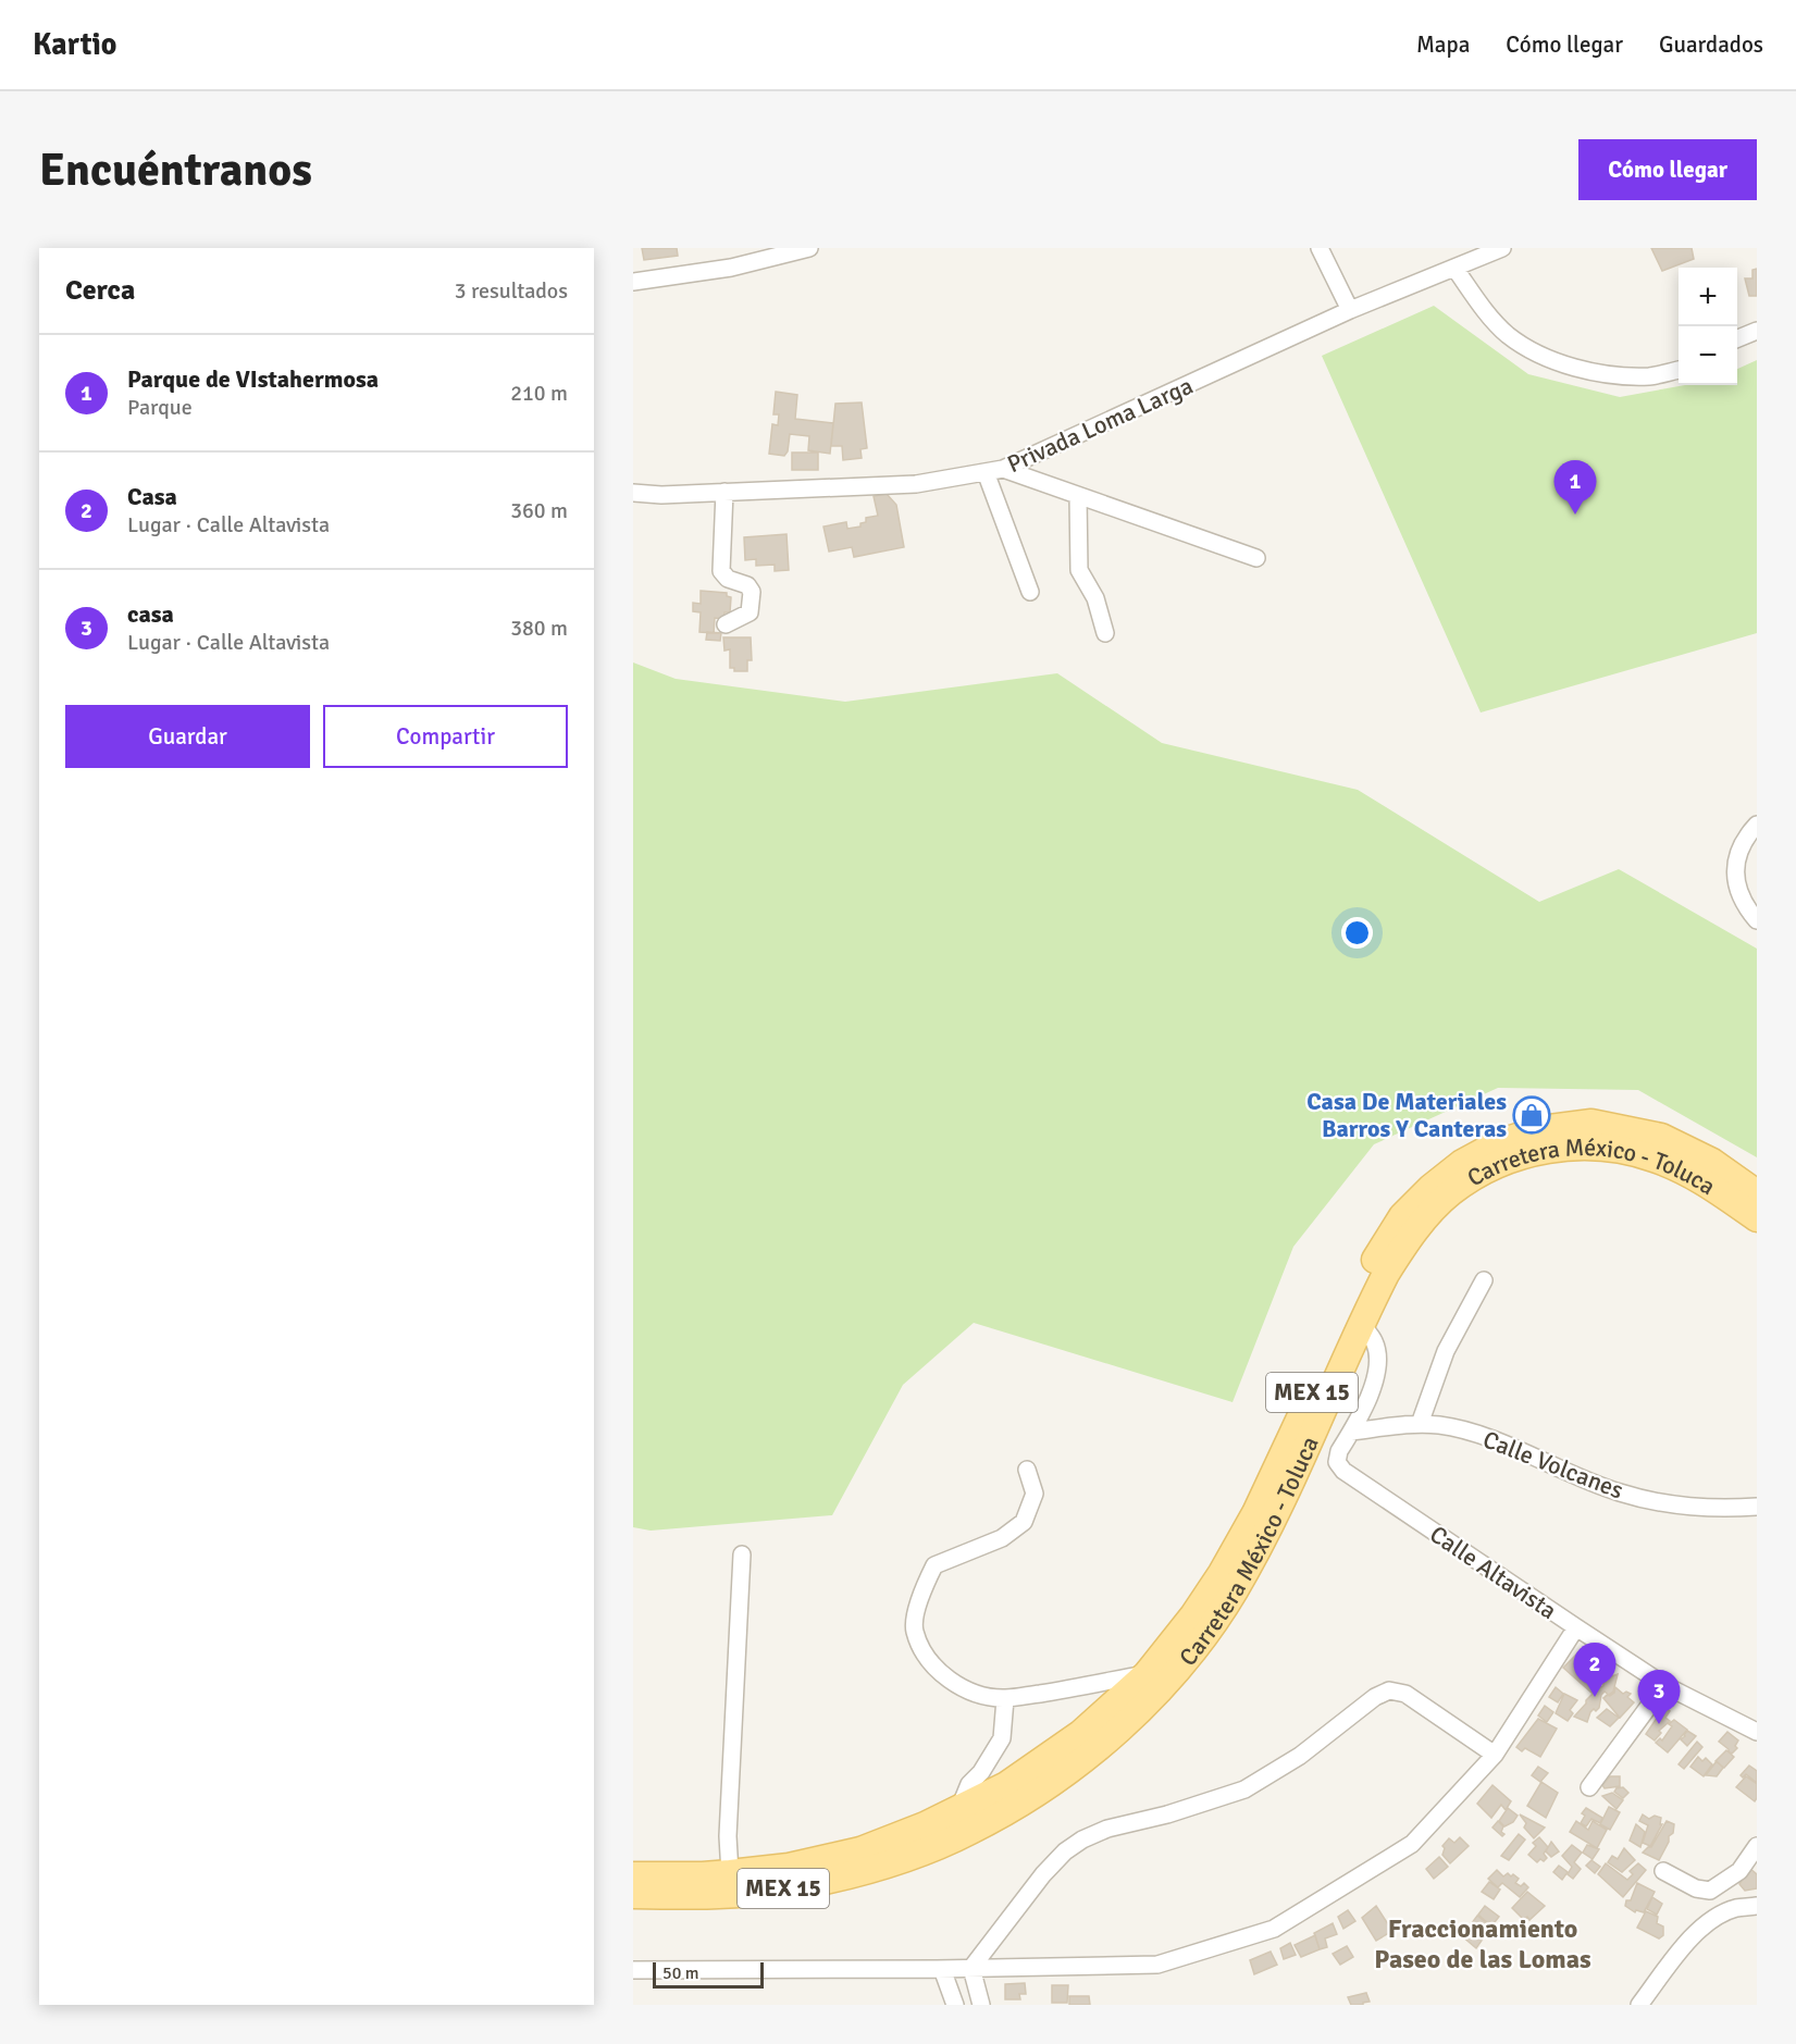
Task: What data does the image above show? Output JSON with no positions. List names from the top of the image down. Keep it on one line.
{"streets":{"main road":["Carretera México - Toluca","MEX 15"],"street":["Privada Loma Larga","Calle Volcanes","Calle Altavista"]},"crossings":[["Calle Volcanes","Calle Altavista"]],"districts":["Fraccionamiento Paseo de las Lomas"],"places":{"shop":["Casa De Materiales Barros Y Canteras"]},"scale_bar":"50 m","page":{"header":"Kartio","nav":["Mapa","Cómo llegar","Guardados"],"buttons":["Cómo llegar",["Guardar","Compartir"]],"title":"Encuéntranos","heading":["Cerca","3 resultados"],"map_buttons":["+","−"],"list":[{"mark":"1","name":"Parque de VIstahermosa","note":"Parque","value":"210 m"},{"mark":"2","name":"Casa","note":"Lugar · Calle Altavista","value":"360 m"},{"mark":"3","name":"casa","note":"Lugar · Calle Altavista","value":"380 m"}],"pins":["1","2","3"],"scale":"50 m"}}
